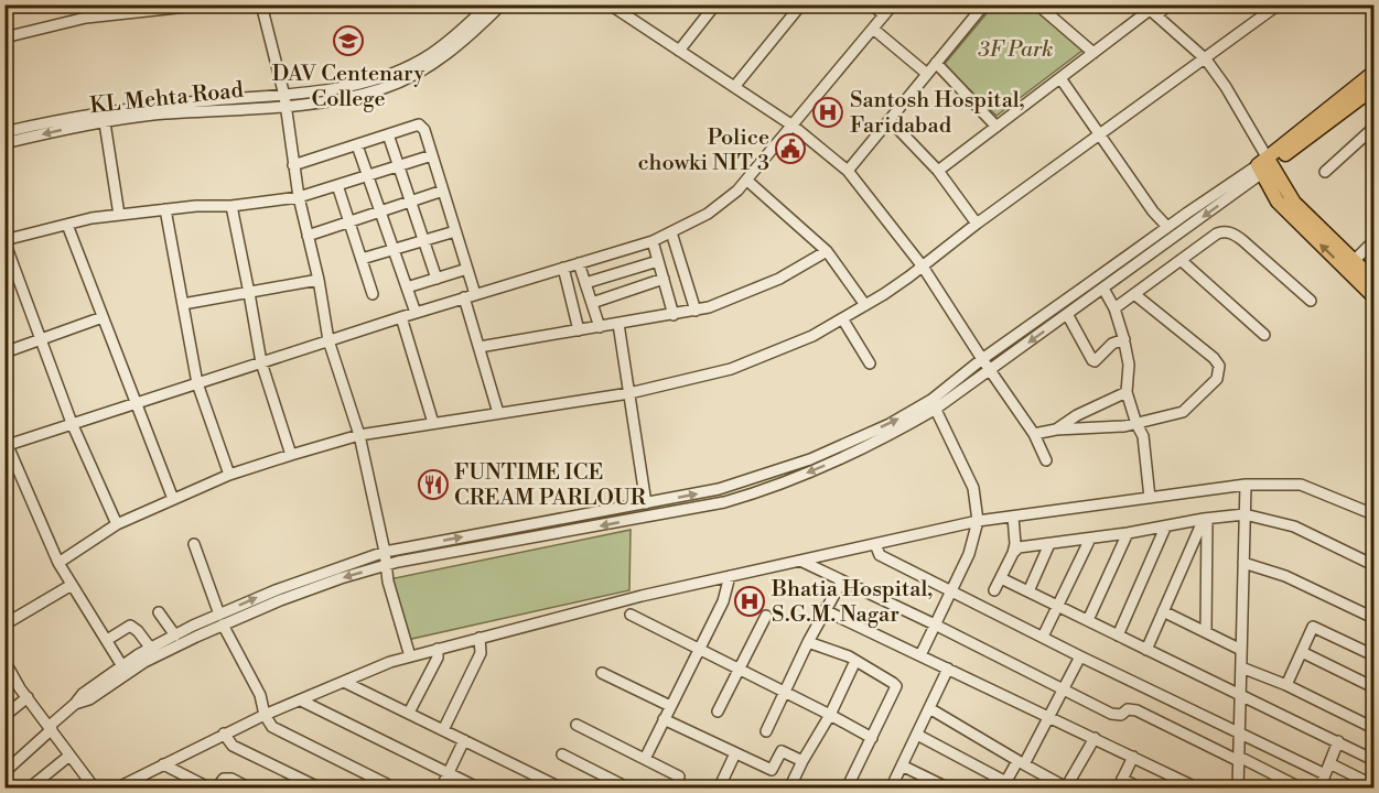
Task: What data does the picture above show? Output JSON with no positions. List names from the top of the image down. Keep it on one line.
{"streets":{"street":["KL Mehta Road"]},"parks":["3F Park"],"places":{"school or university":["DAV Centenary College"],"hospital":["Santosh Hospital, Faridabad","Bhatia Hospital, S.G.M. Nagar"],"public building":["Police chowki NIT 3"],"restaurant":["FUNTIME ICE CREAM PARLOUR"]}}
